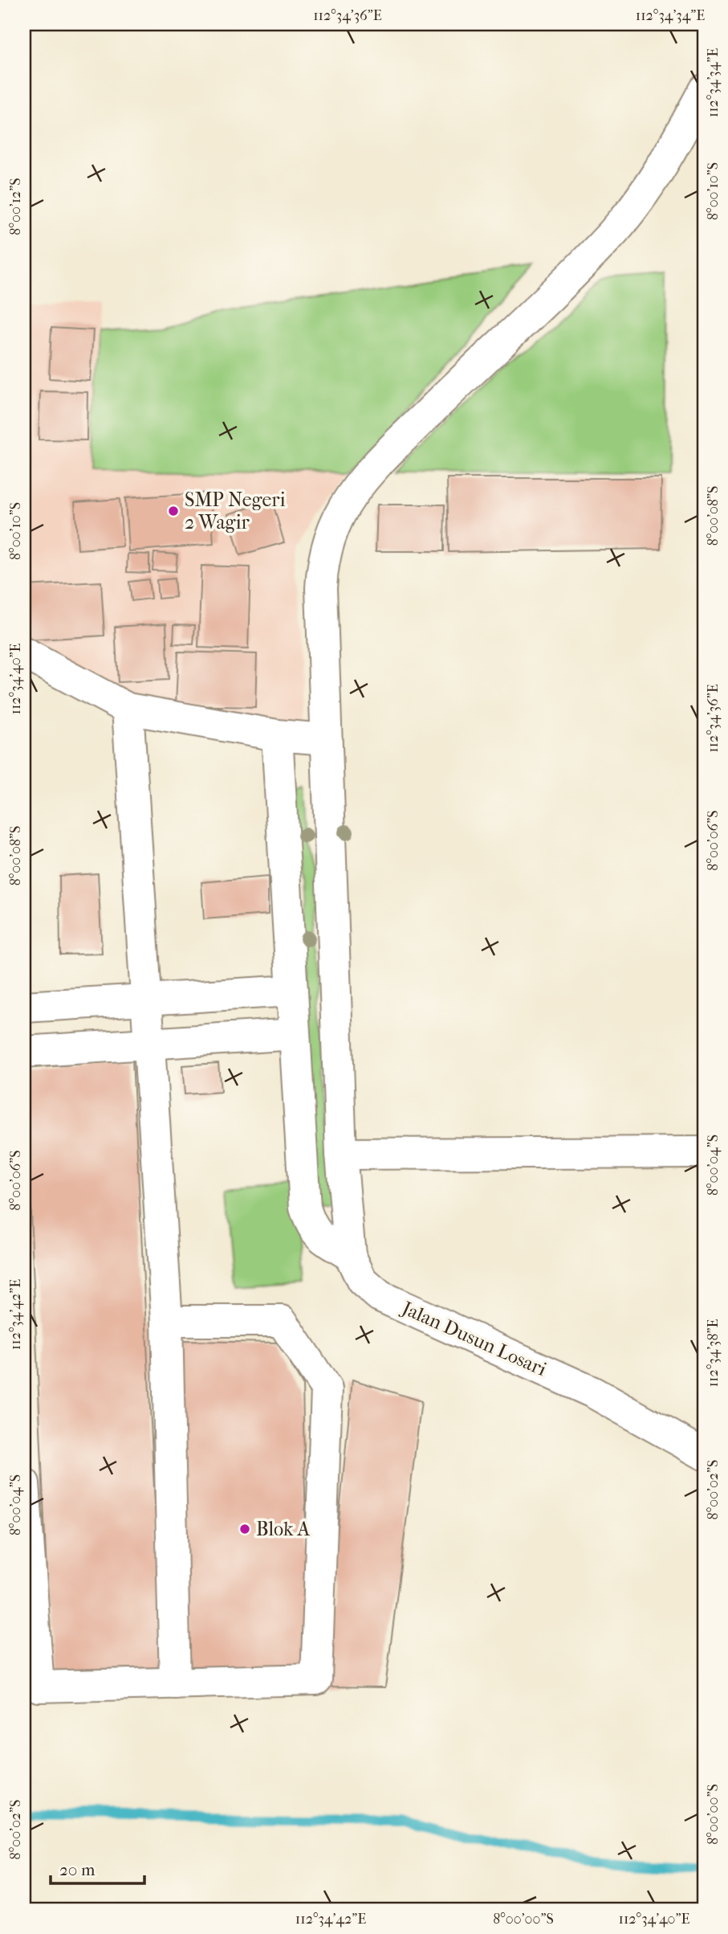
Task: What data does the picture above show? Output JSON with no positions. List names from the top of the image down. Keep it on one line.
{"streets":{"street":["Jalan Dusun Losari"]},"places":["SMP Negeri 2 Wagir","Blok A"],"scale_bar":"20 m","coordinates":["112°34'36\"E","112°34'34\"E","8°00'10\"S","8°00'12\"S","8°00'08\"S","112°34'40\"E","8°00'06\"S","8°00'04\"S","112°34'42\"E","112°34'38\"E","8°00'02\"S","8°00'00\"S"]}
